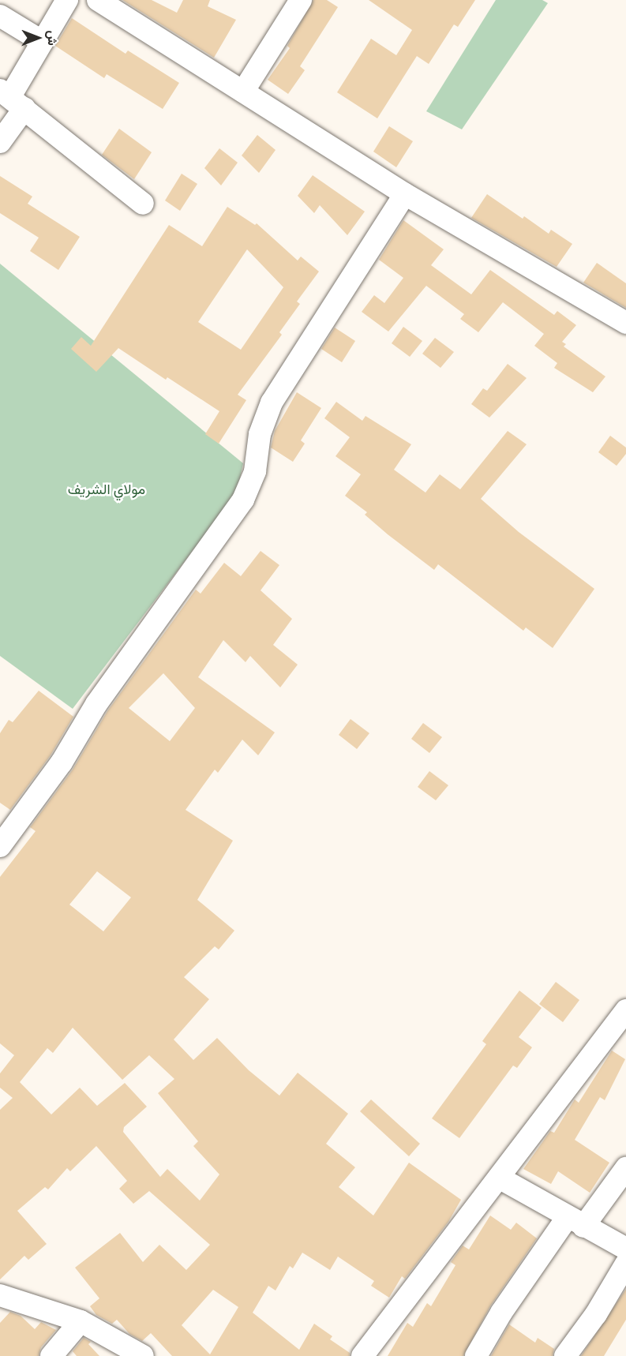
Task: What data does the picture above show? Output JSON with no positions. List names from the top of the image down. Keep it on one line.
{"parks":["مولاي الشريف"],"north":"right"}
